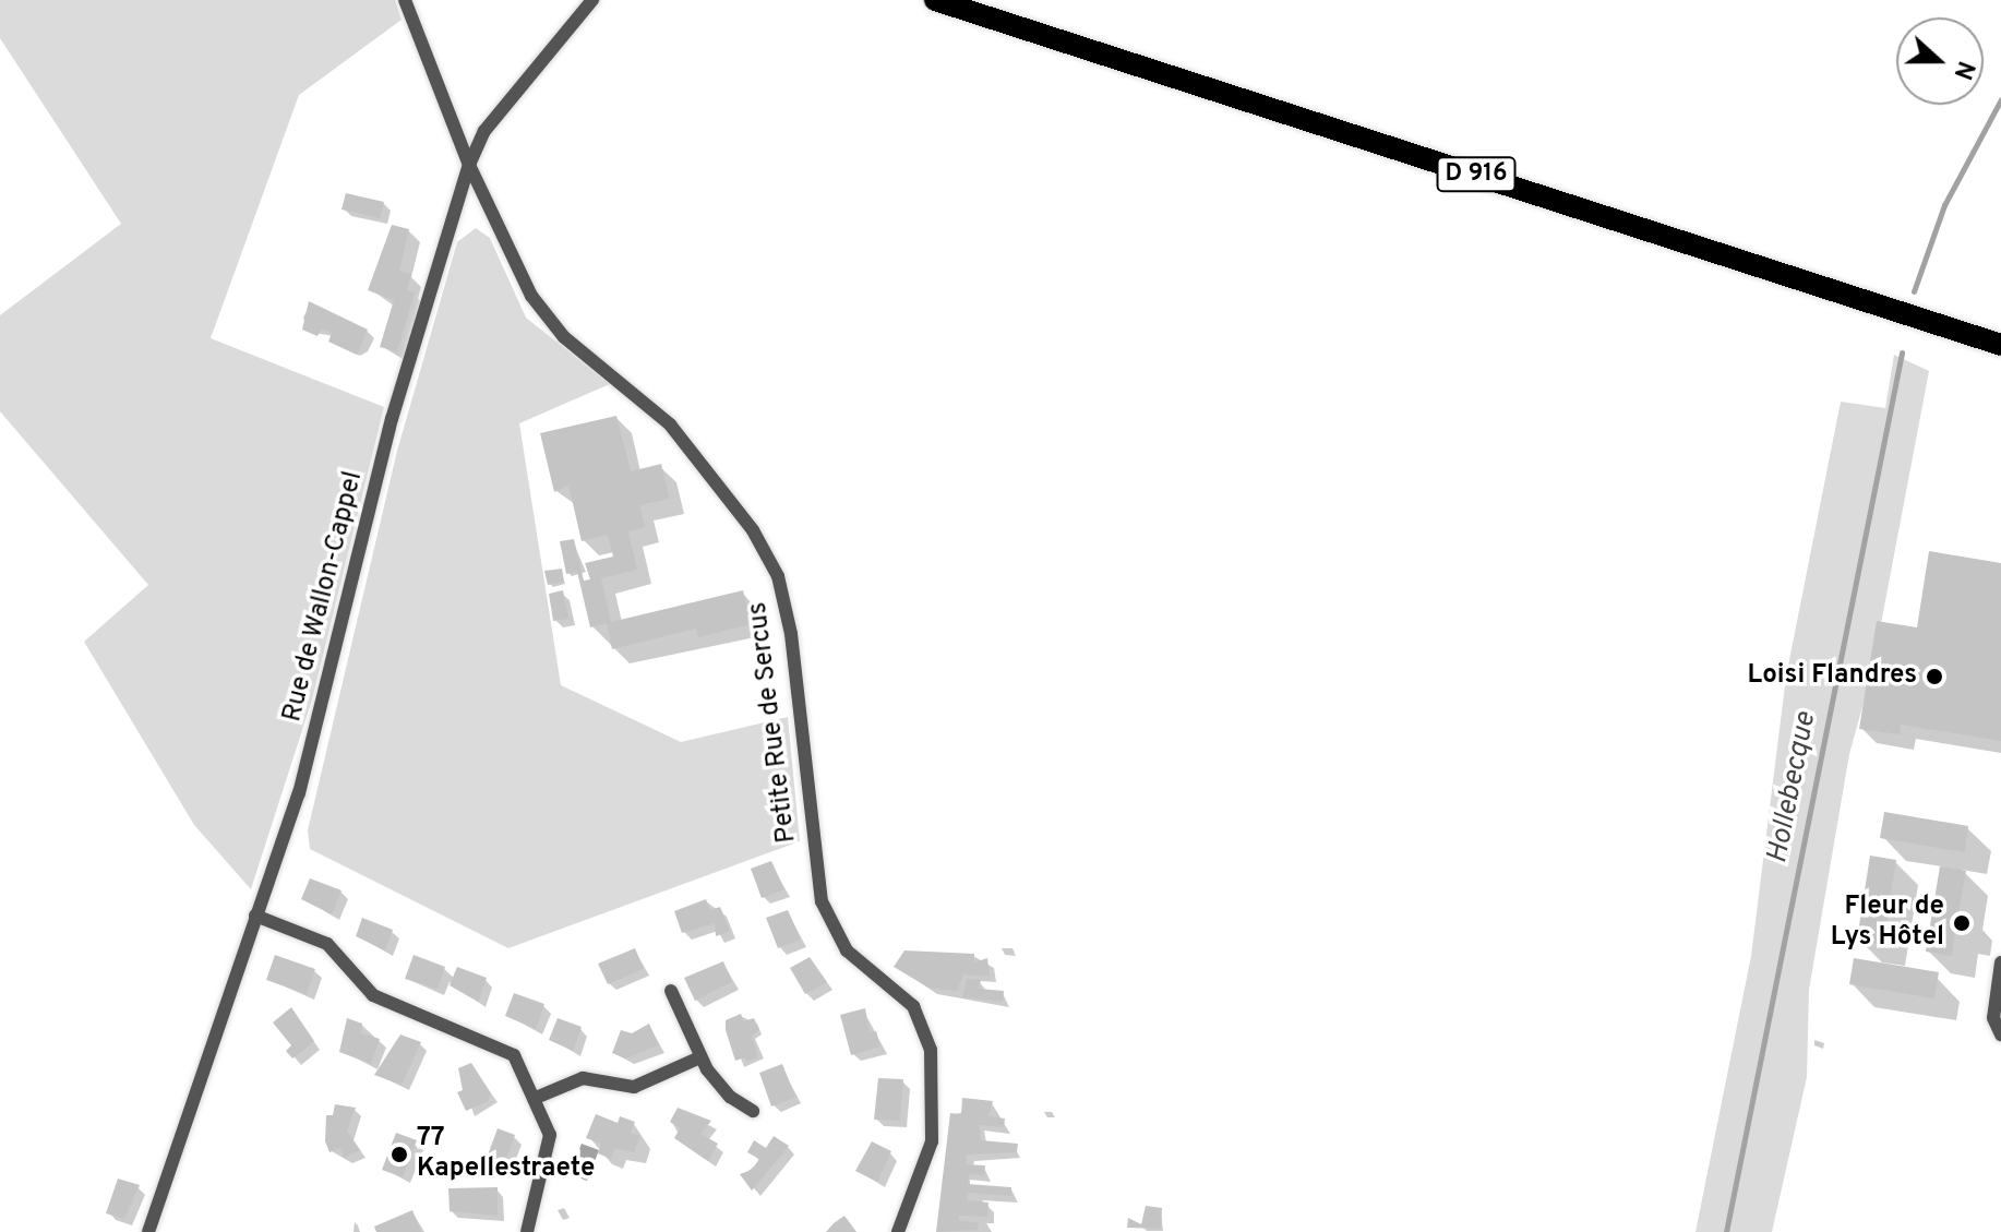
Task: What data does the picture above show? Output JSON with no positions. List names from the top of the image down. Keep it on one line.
{"streets":{"main road":["D 916"],"street":["Rue de Wallon-Cappel","Petite Rue de Sercus"]},"crossings":[["Rue de Wallon-Cappel","Petite Rue de Sercus"]],"water":["Hollebecque"],"places":["Loisi Flandres","Fleur de Lys Hôtel","77 Kapellestraete"],"north":"right"}
